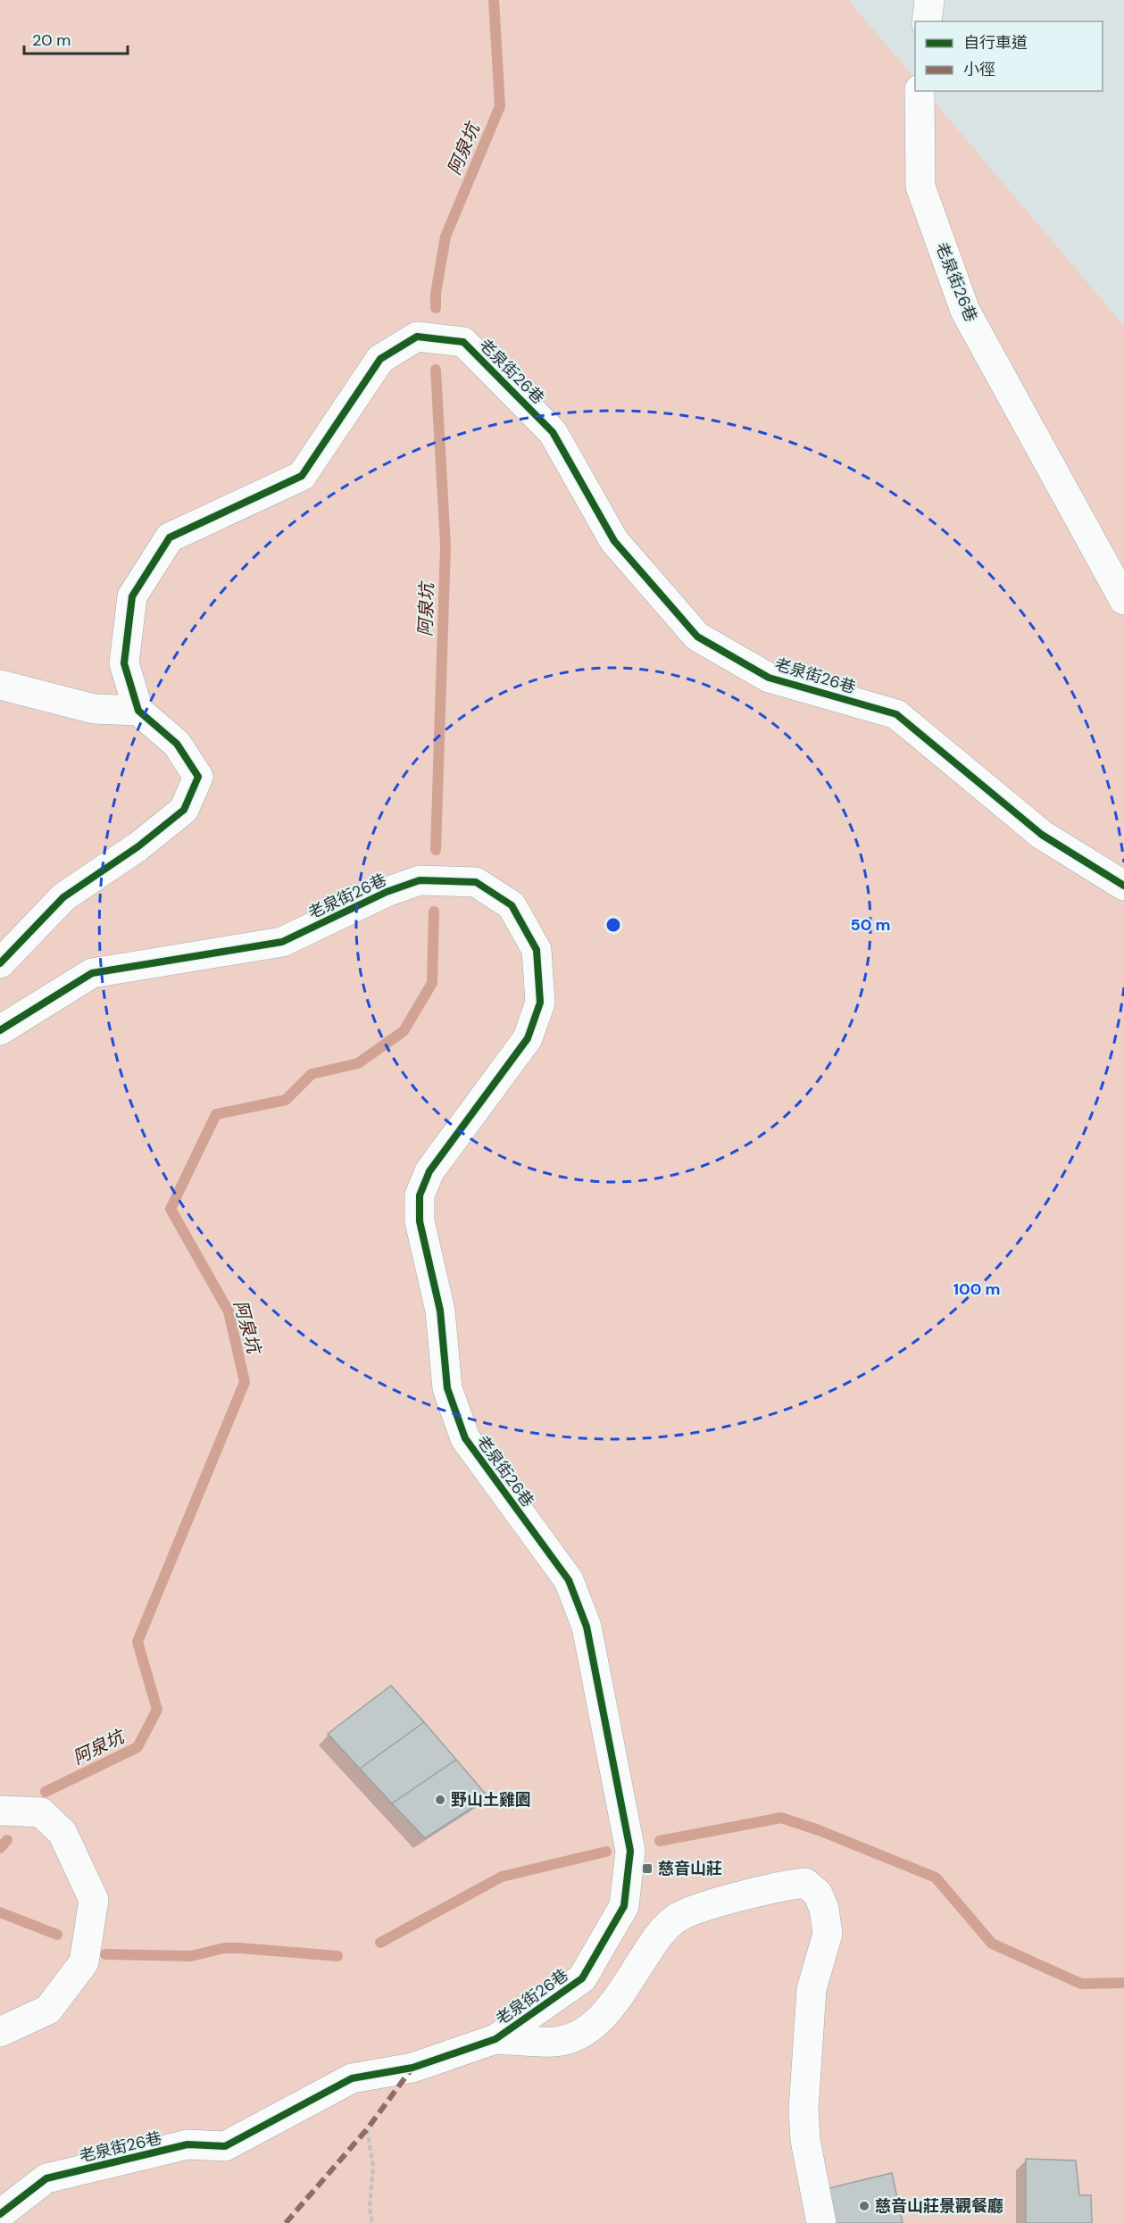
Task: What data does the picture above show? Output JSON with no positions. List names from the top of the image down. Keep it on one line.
{"streets":{"street":["老泉街26巷"]},"water":["阿泉坑"],"places":{"other":["野山土雞園","慈音山莊景觀餐廳"],"transit":["慈音山莊"]},"legend":["自行車道","小徑"],"scale_bar":"20 m","rings":["50 m","100 m"]}
